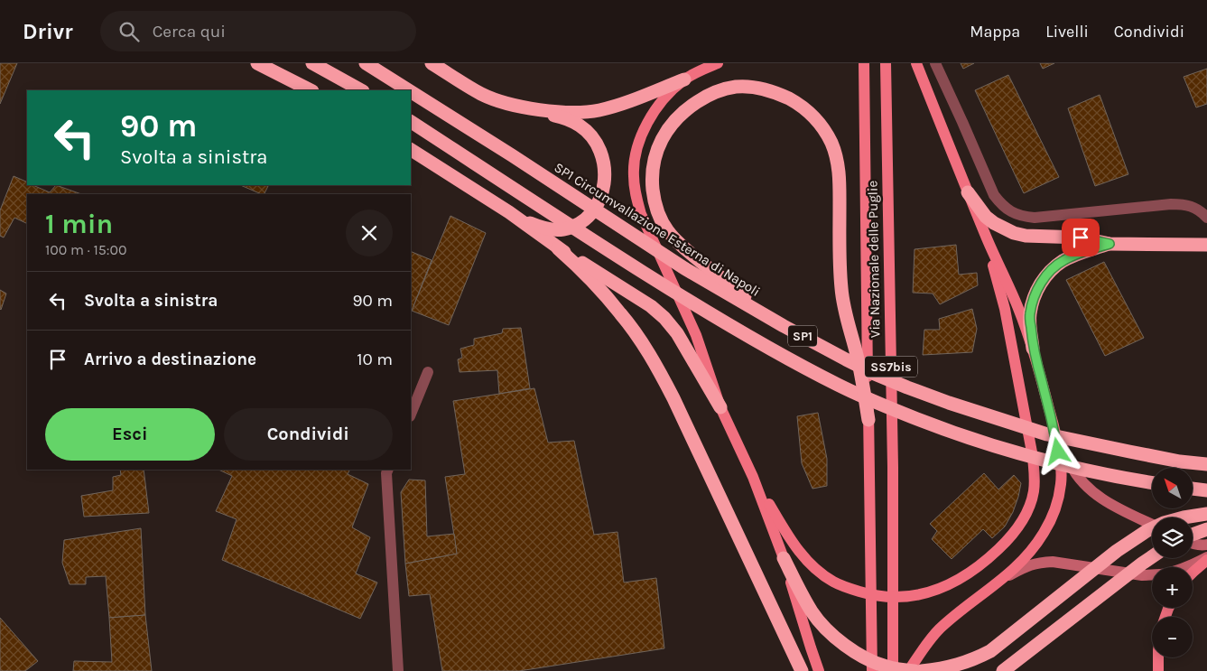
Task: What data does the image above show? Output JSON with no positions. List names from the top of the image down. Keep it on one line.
{"streets":{"highway":["SP1 Circumvallazione Esterna di Napoli","SP1"],"main road":["Via Nazionale delle Puglie","SS7bis"]},"north":"top left","page":{"header":"Drivr","search":"Cerca qui","nav":["Mappa","Livelli","Condividi"],"turn":["90 m","Svolta a sinistra"],"heading":["1 min","100 m · 15:00"],"list":[{"name":"Svolta a sinistra","value":"90 m"},{"name":"Arrivo a destinazione","value":"10 m"}],"buttons":["Esci","Condividi"],"map_buttons":["+","−"]}}
